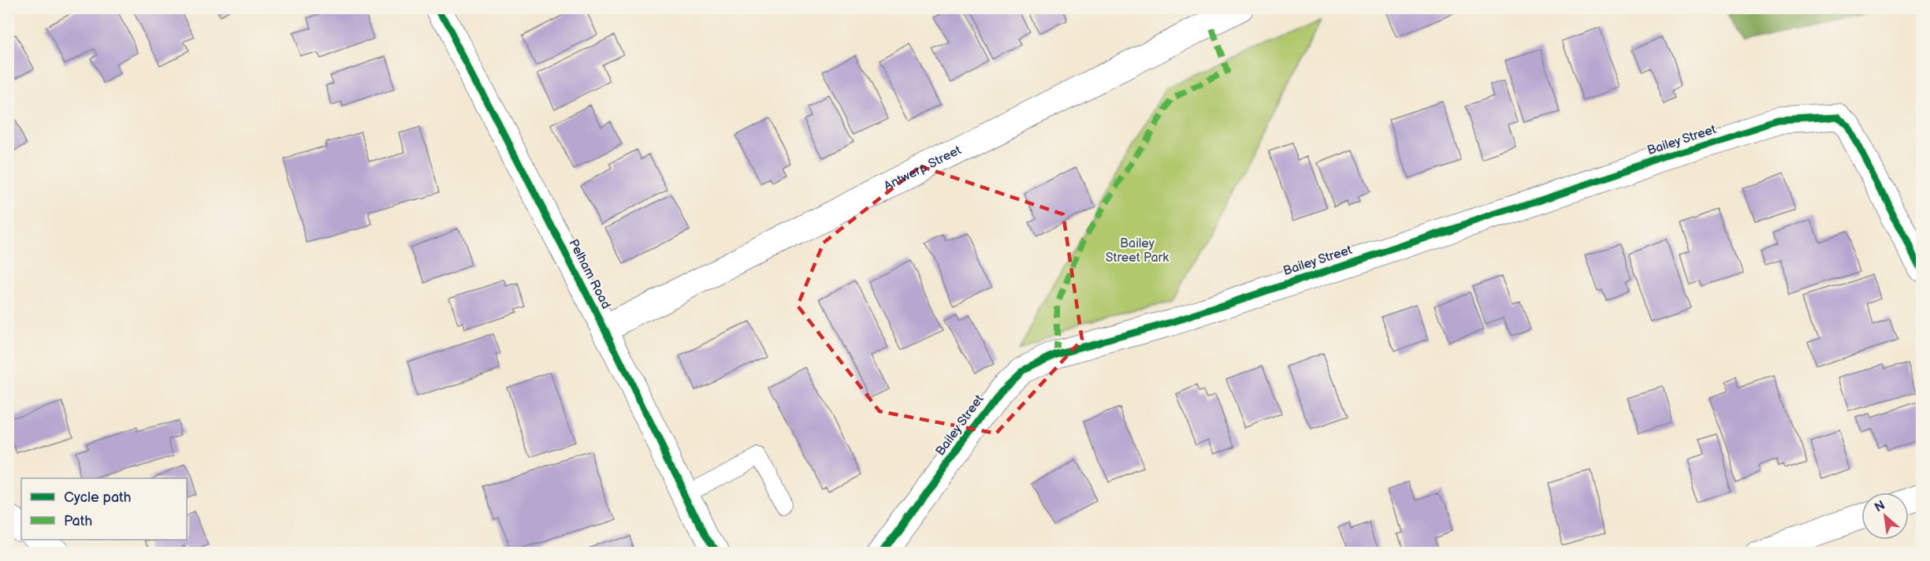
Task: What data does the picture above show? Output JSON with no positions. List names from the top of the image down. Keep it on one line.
{"streets":{"street":["Bailey Street","Antwerp Street","Pelham Road"]},"crossings":[["Antwerp Street","Pelham Road"]],"parks":["Bailey Street Park"],"legend":["Cycle path","Path"],"north":"top left"}
